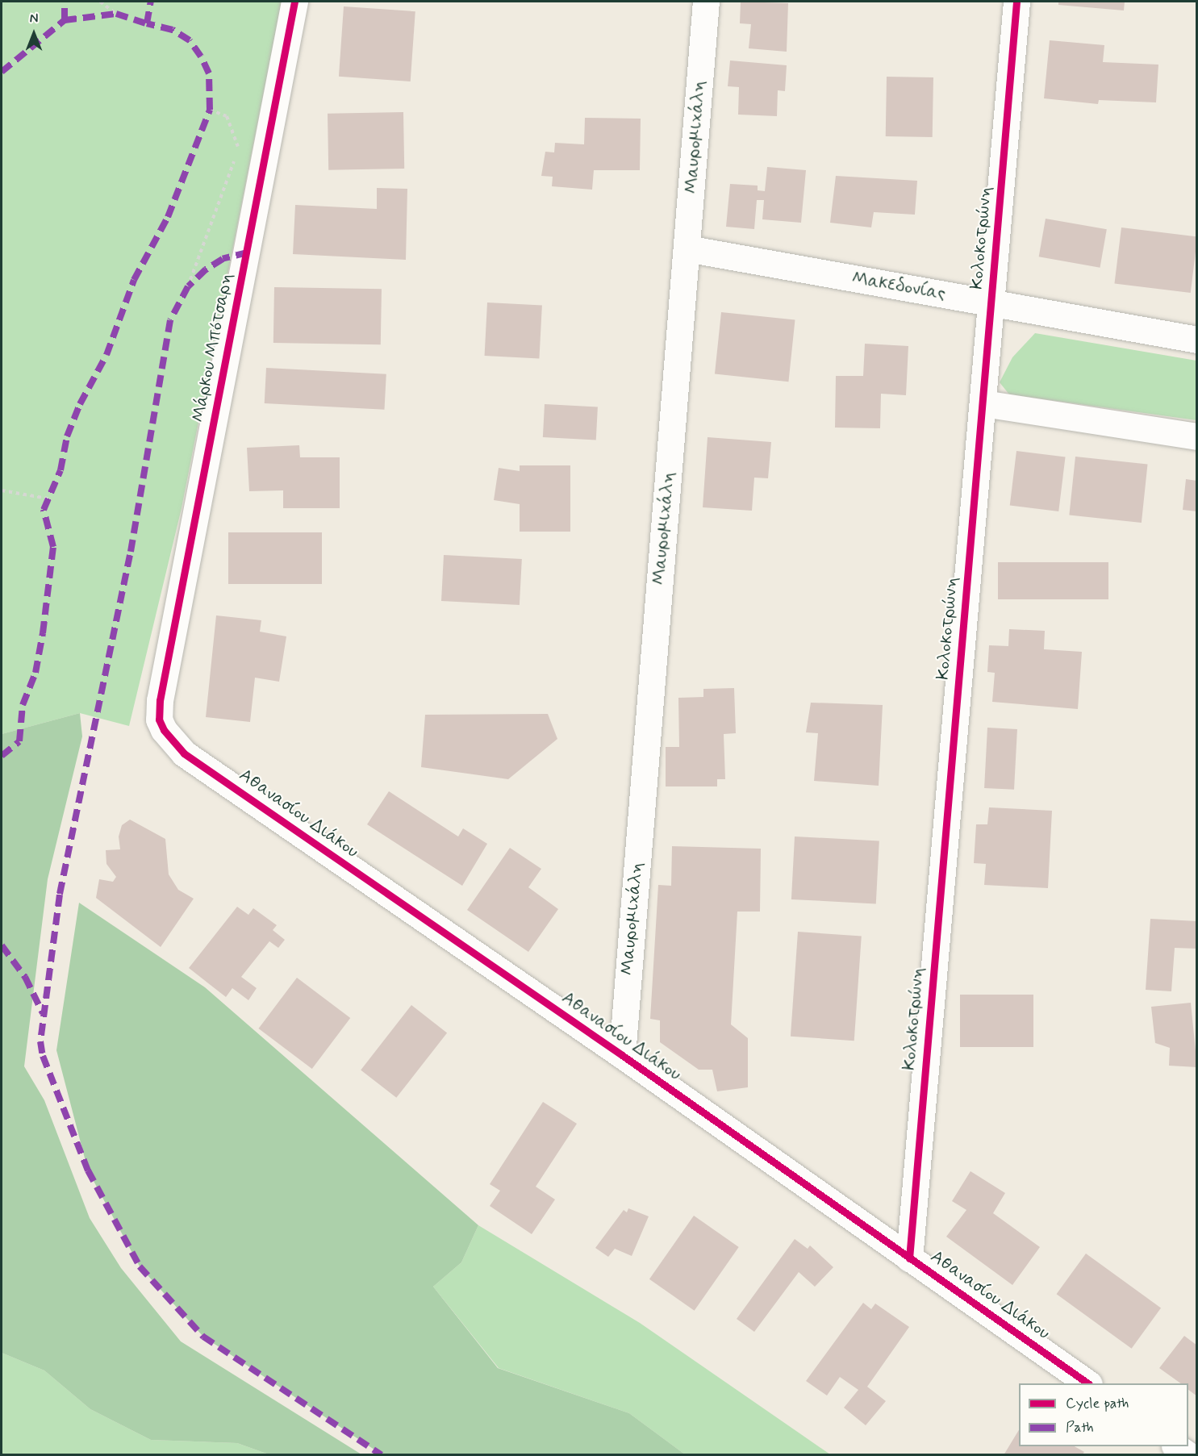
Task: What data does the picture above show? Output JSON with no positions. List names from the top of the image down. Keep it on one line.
{"streets":{"street":["Μαυρομιχάλη","Κολοκοτρώνη","Μακεδονίας","Μάρκου Μπότσαρη","Αθανασίου Διάκου"]},"crossings":[["Μαυρομιχάλη","Μακεδονίας"],["Μαυρομιχάλη","Αθανασίου Διάκου"],["Κολοκοτρώνη","Μακεδονίας"],["Κολοκοτρώνη","Αθανασίου Διάκου"],["Μάρκου Μπότσαρη","Αθανασίου Διάκου"]],"legend":["Cycle path","Path"],"north":"top"}
